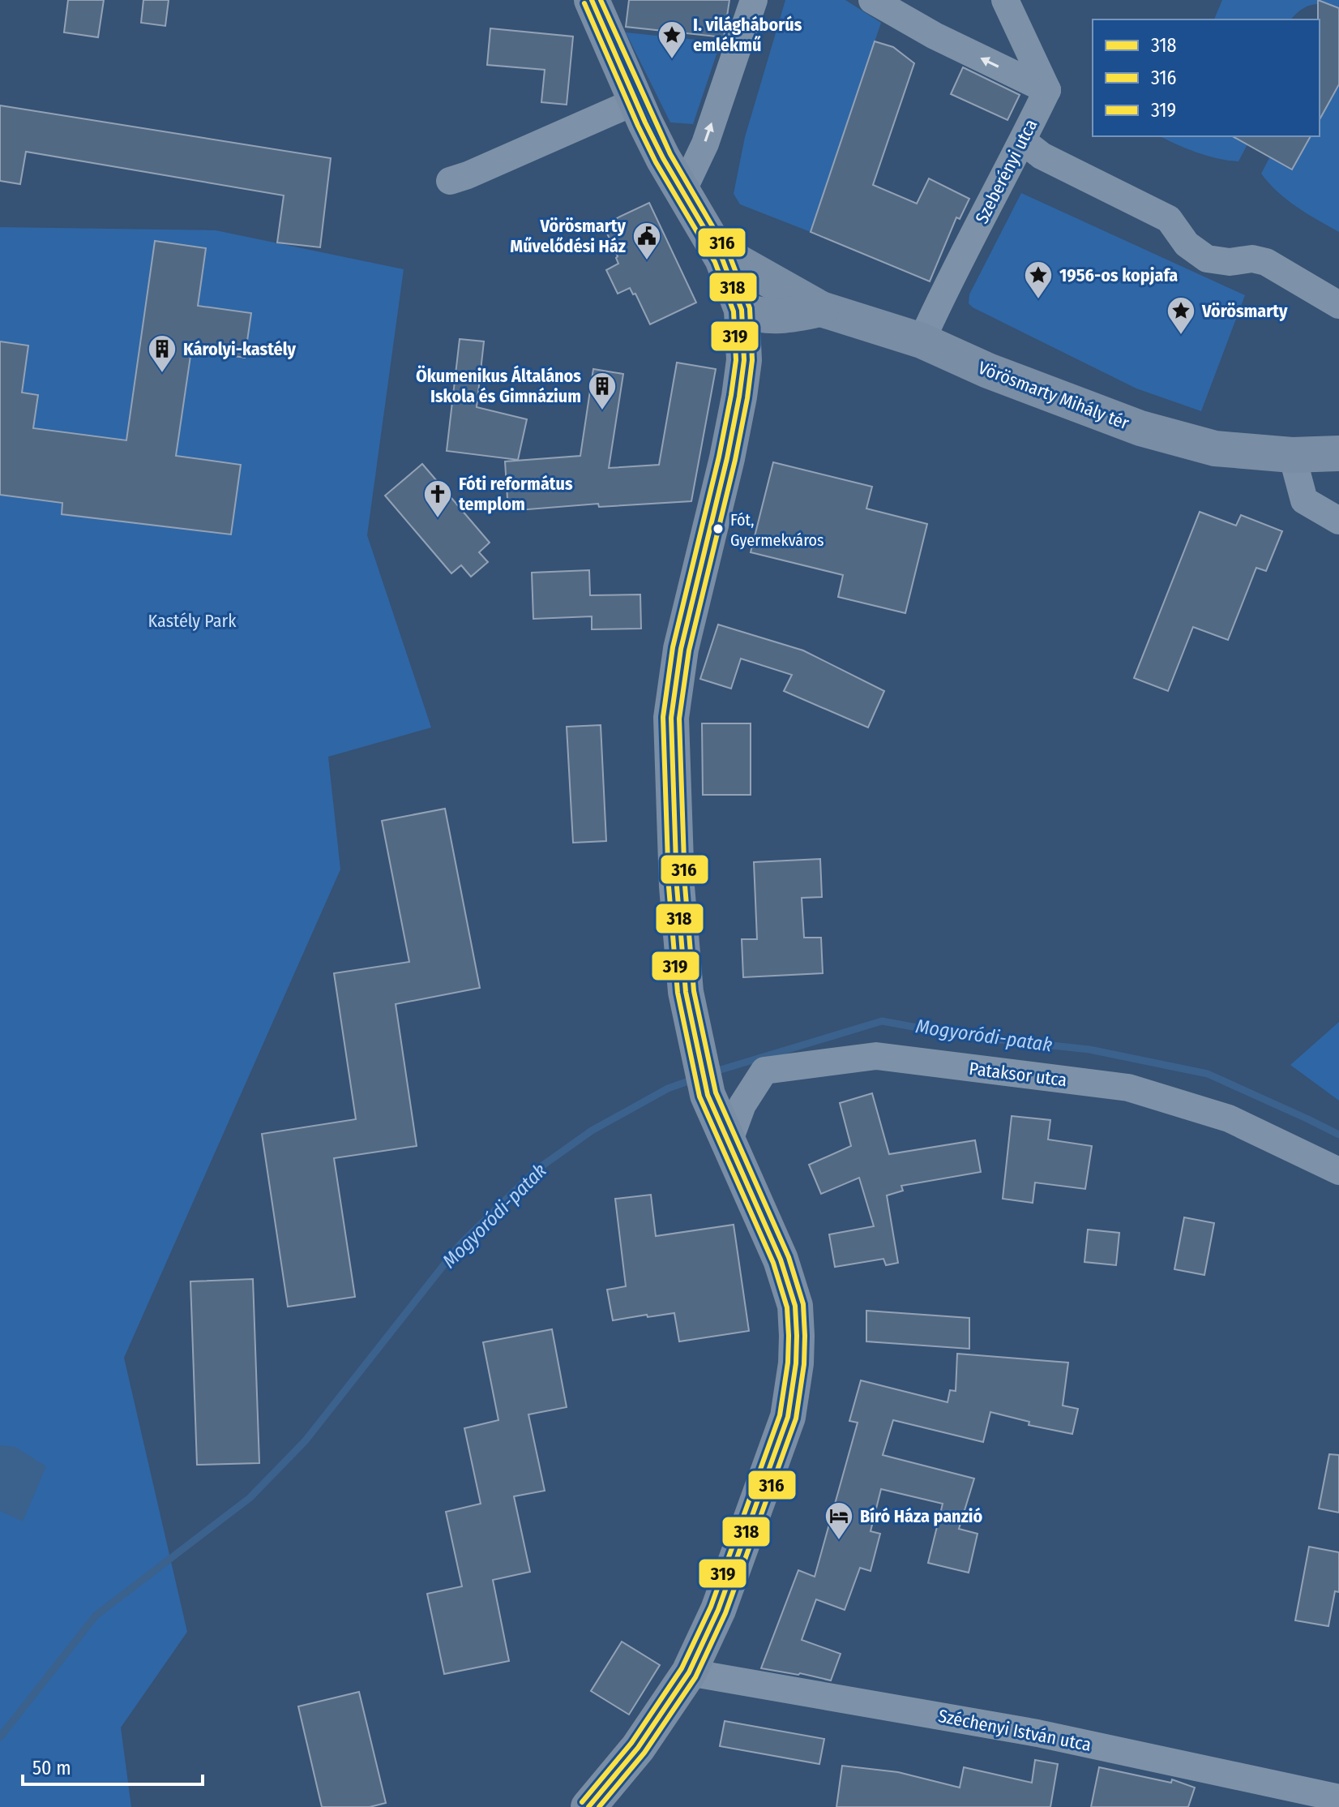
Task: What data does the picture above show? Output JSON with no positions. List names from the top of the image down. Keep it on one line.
{"streets":{"main road":["Vörösmarty Mihály tér"],"street":["Szeberényi utca","Pataksor utca","Széchenyi István utca"]},"crossings":[["Szeberényi utca","Vörösmarty Mihály tér"]],"water":["Mogyoródi-patak"],"parks":["Kastély Park"],"places":{"place":["I. világháborús emlékmű","1956-os kopjafa","Vörösmarty"],"public building":["Vörösmarty Művelődési Ház"],"building":["Károlyi-kastély","Ökumenikus Általános Iskola és Gimnázium"],"church":["Fóti református templom"],"other":["Fót, Gyermekváros"],"hotel":["Bíró Háza panzió"]},"lines":["transit line 318","transit line 316","transit line 319"],"legend":["318","316","319"],"scale_bar":"50 m"}
